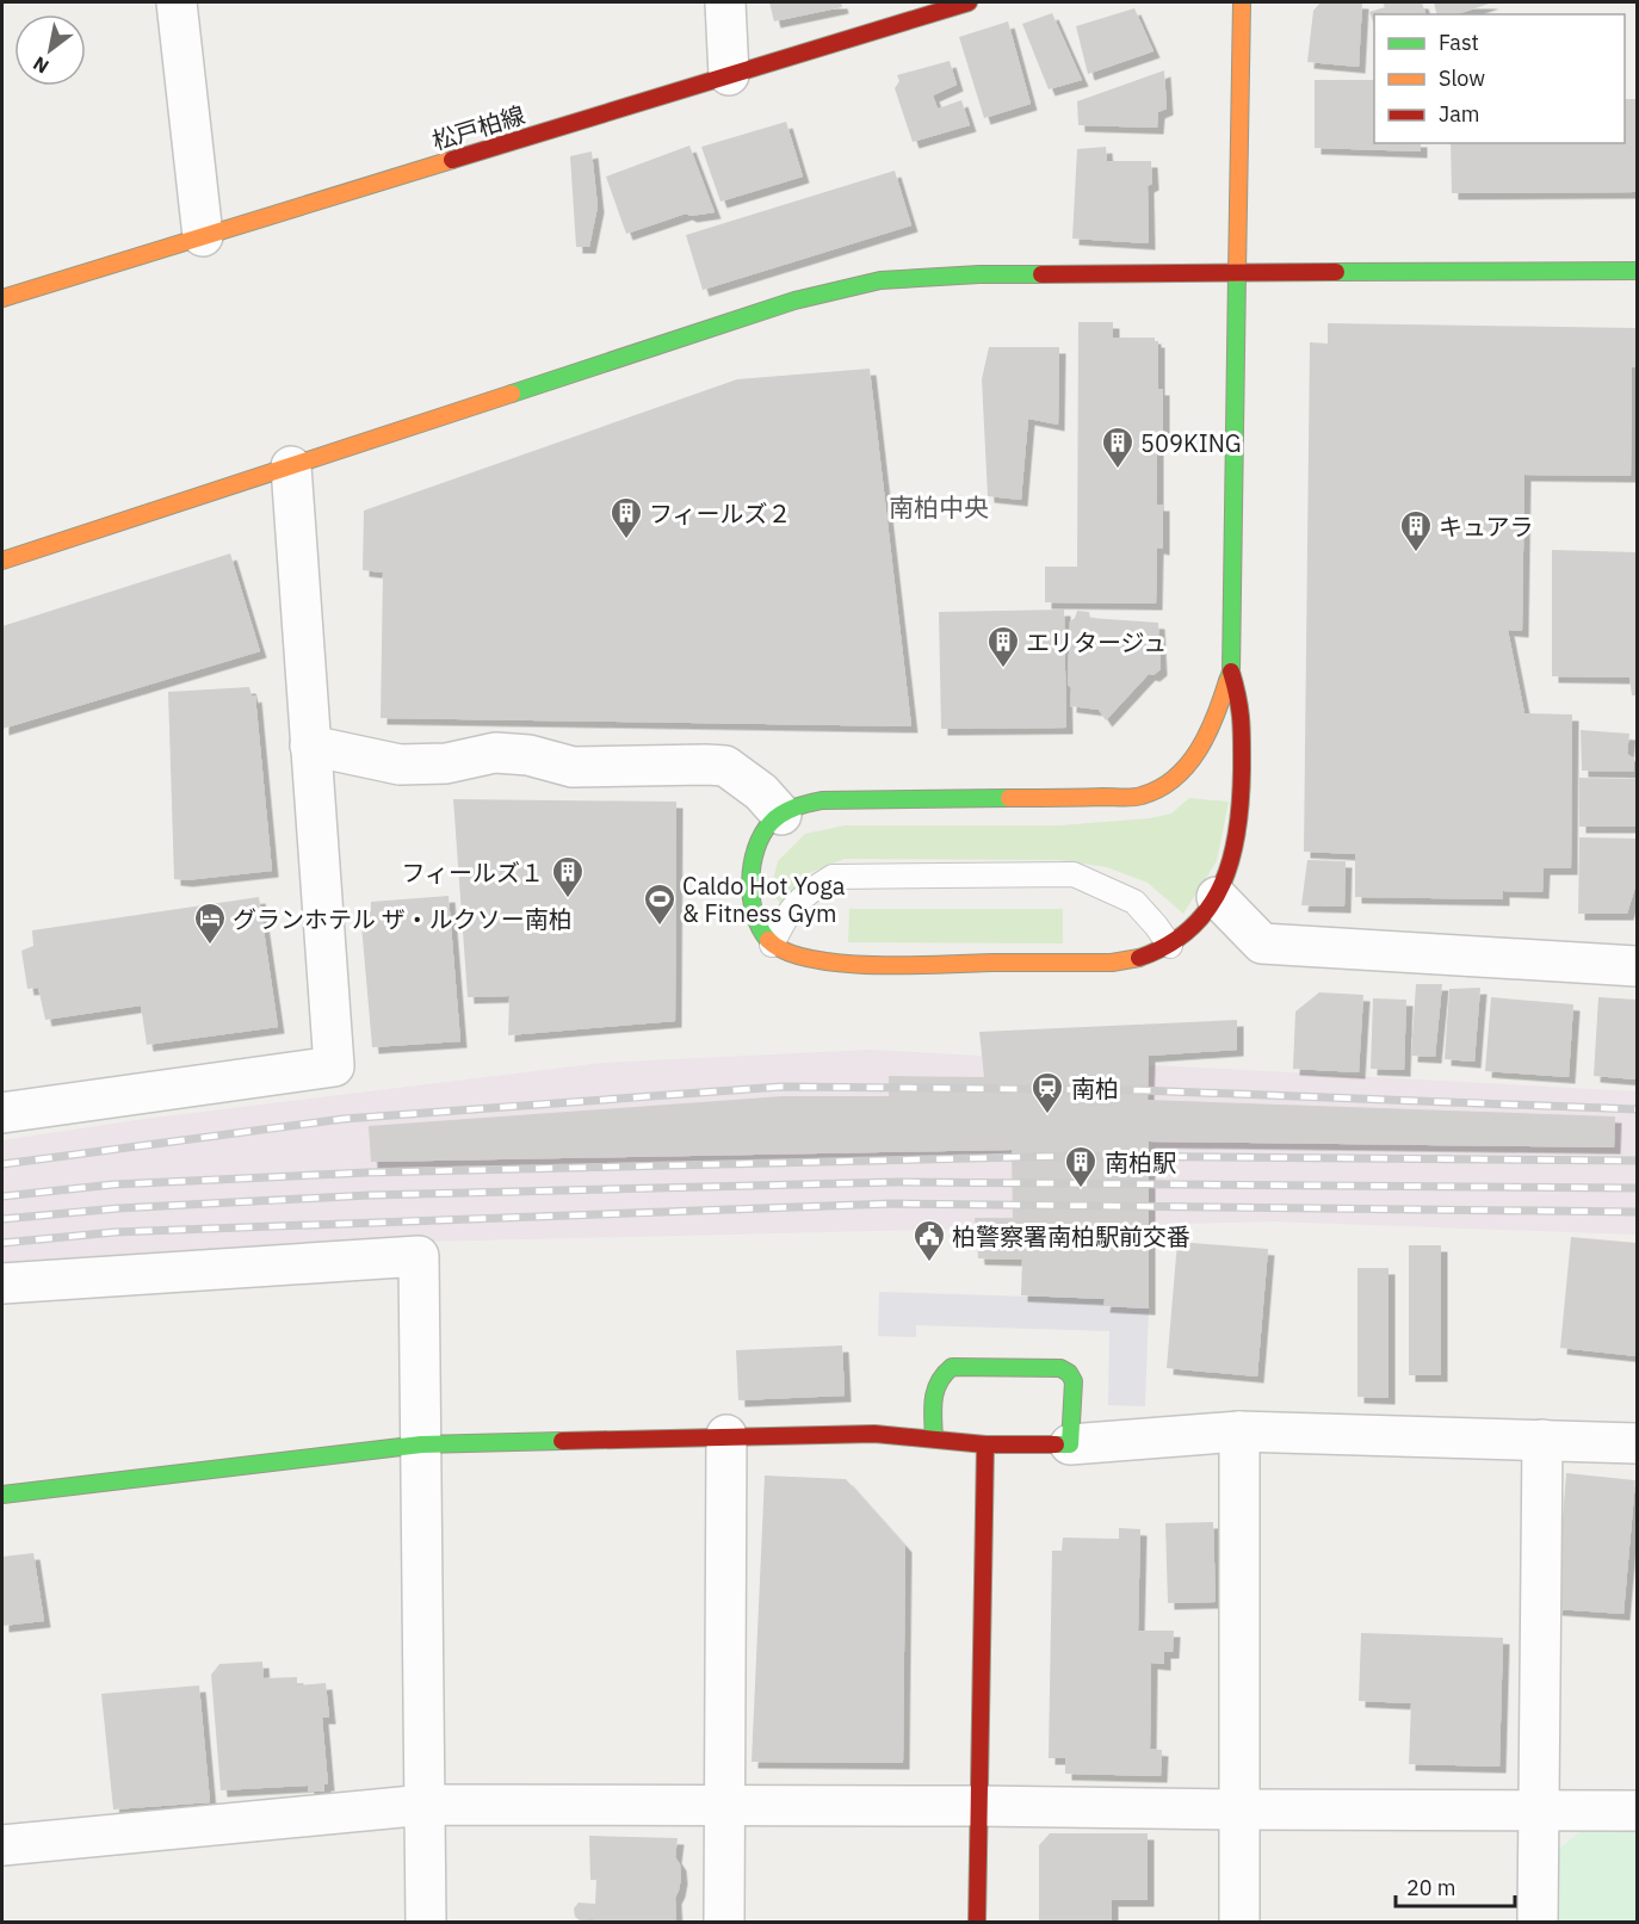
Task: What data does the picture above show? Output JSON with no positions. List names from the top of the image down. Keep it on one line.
{"streets":{"street":["松戸柏線"]},"districts":["南柏中央"],"places":{"building":["509KING","フィールズ２","キュアラ","エリタージュ","フィールズ１","南柏駅"],"sports":["Caldo Hot Yoga & Fitness Gym"],"hotel":["グランホテル ザ・ルクソー南柏"],"station":["南柏"],"public building":["柏警察署南柏駅前交番"]},"legend":["Fast","Slow","Jam"],"scale_bar":"20 m","north":"bottom left"}
